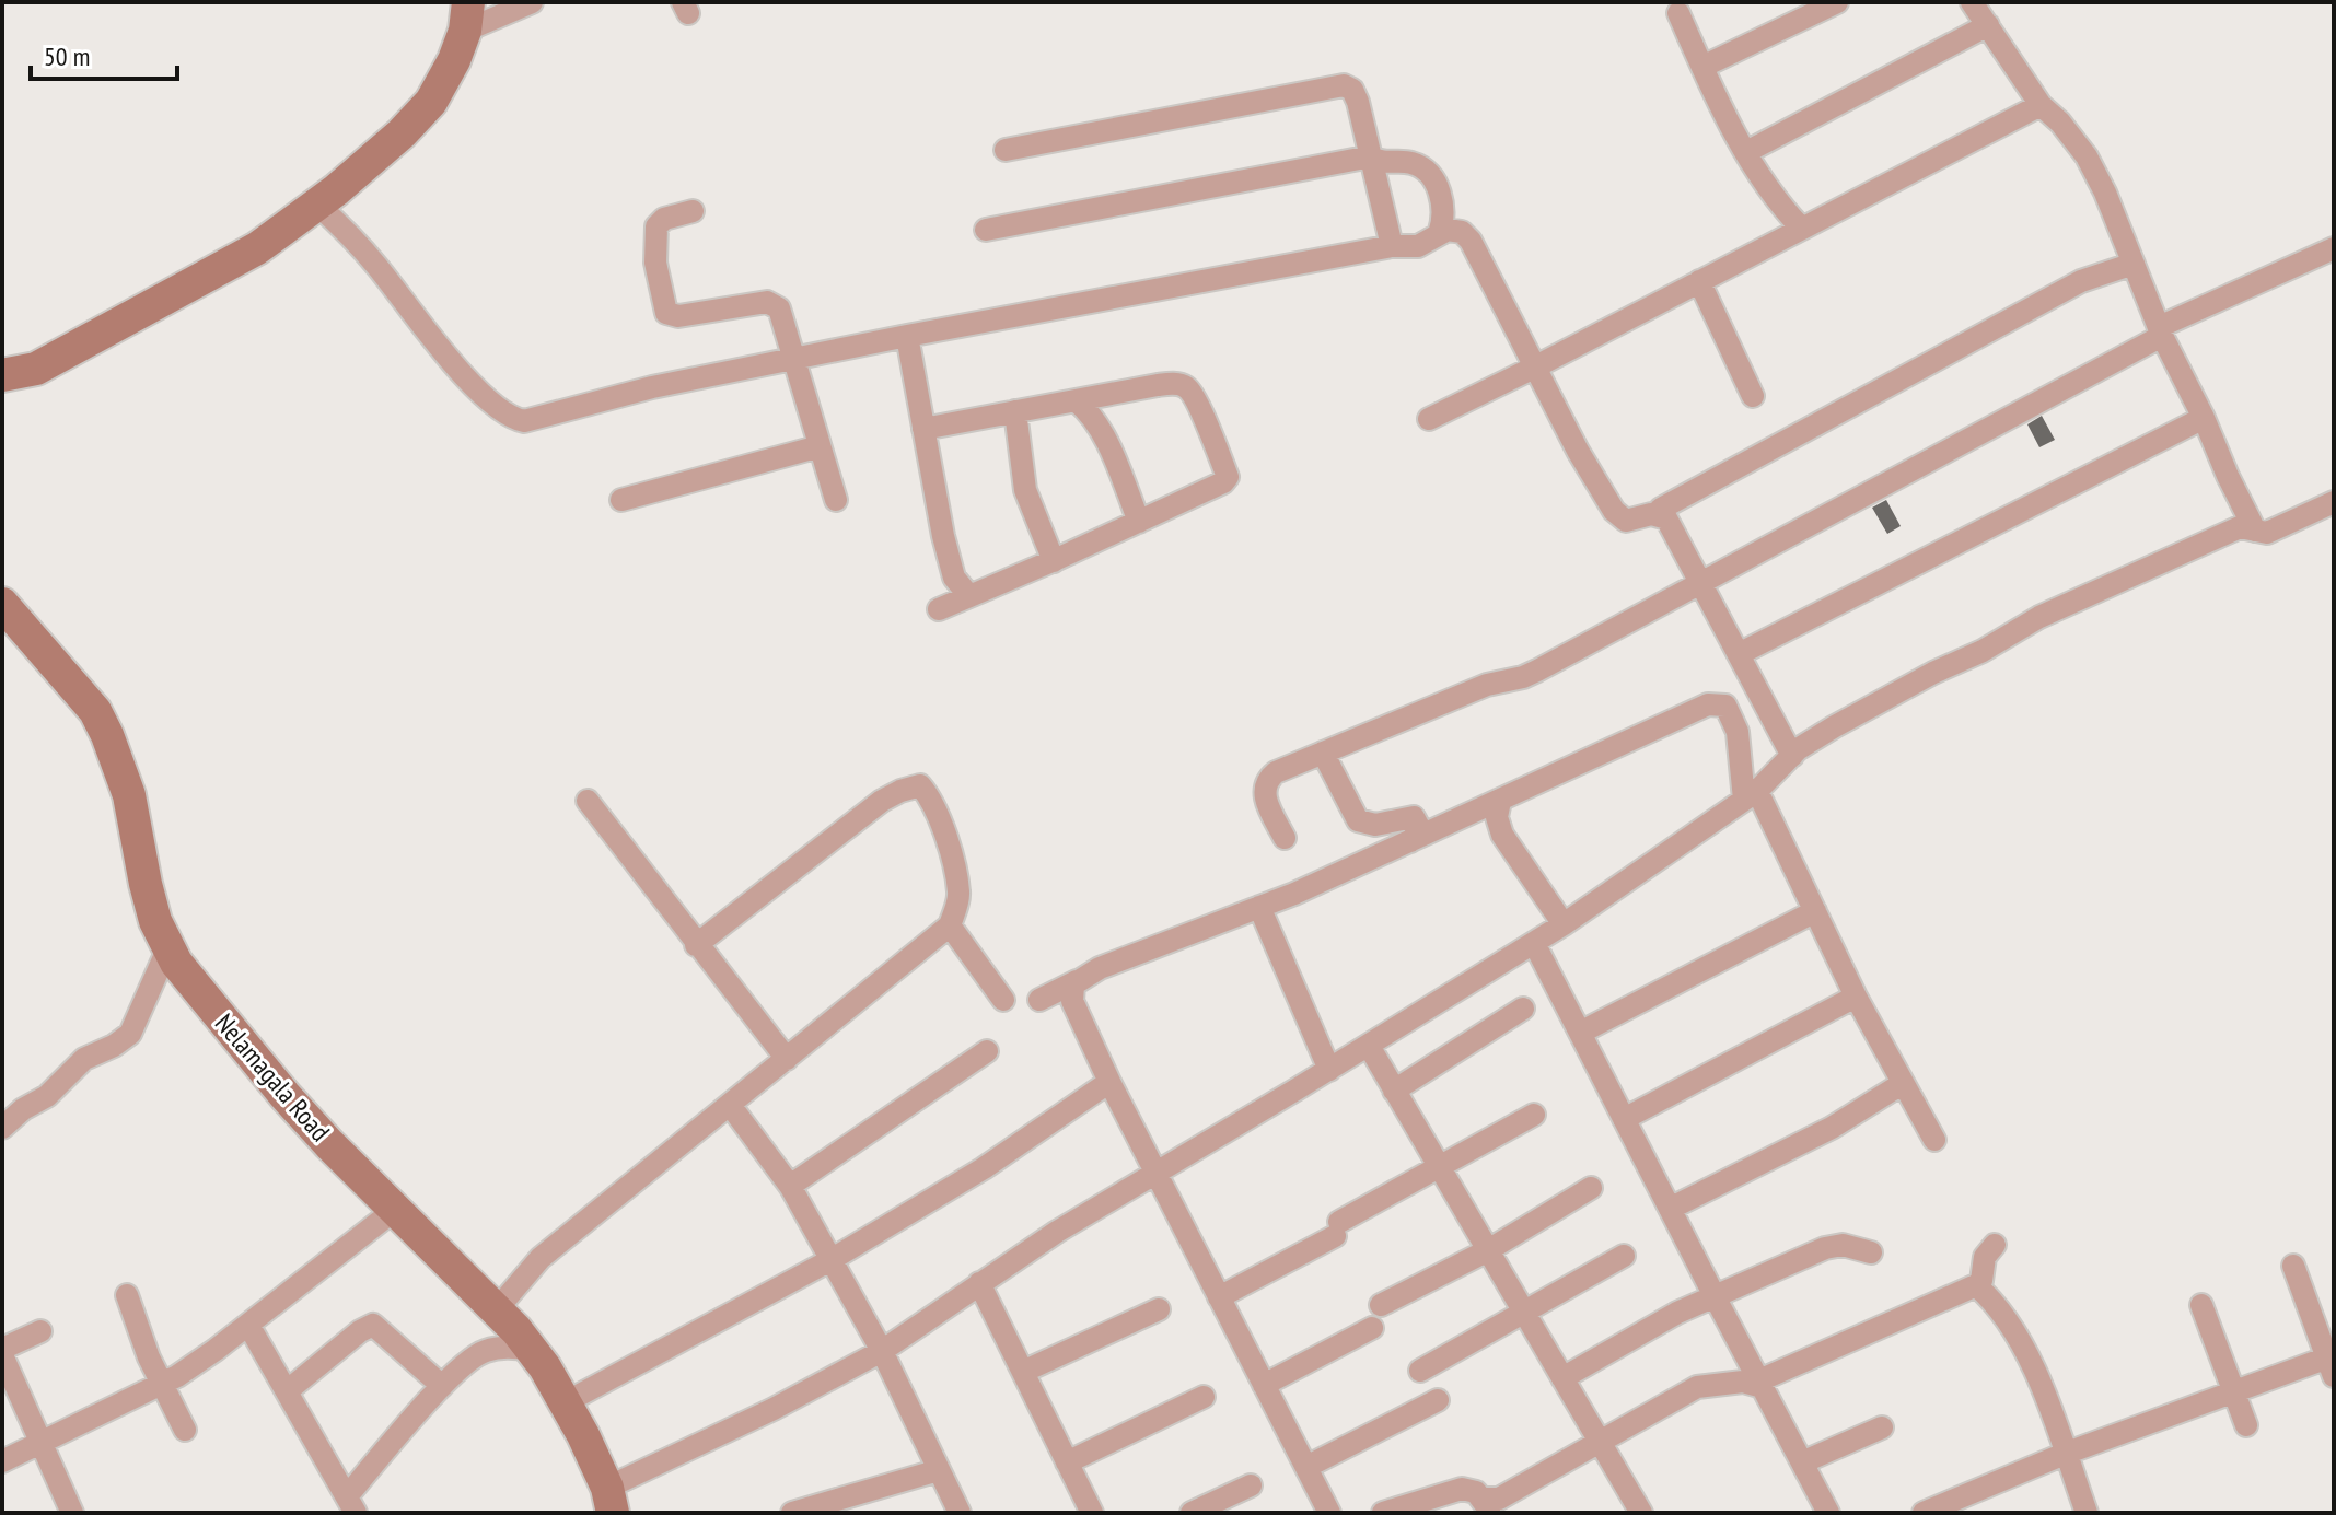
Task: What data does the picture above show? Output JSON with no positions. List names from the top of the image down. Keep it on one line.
{"streets":{"street":["Nelamagala Road"]},"scale_bar":"50 m"}
